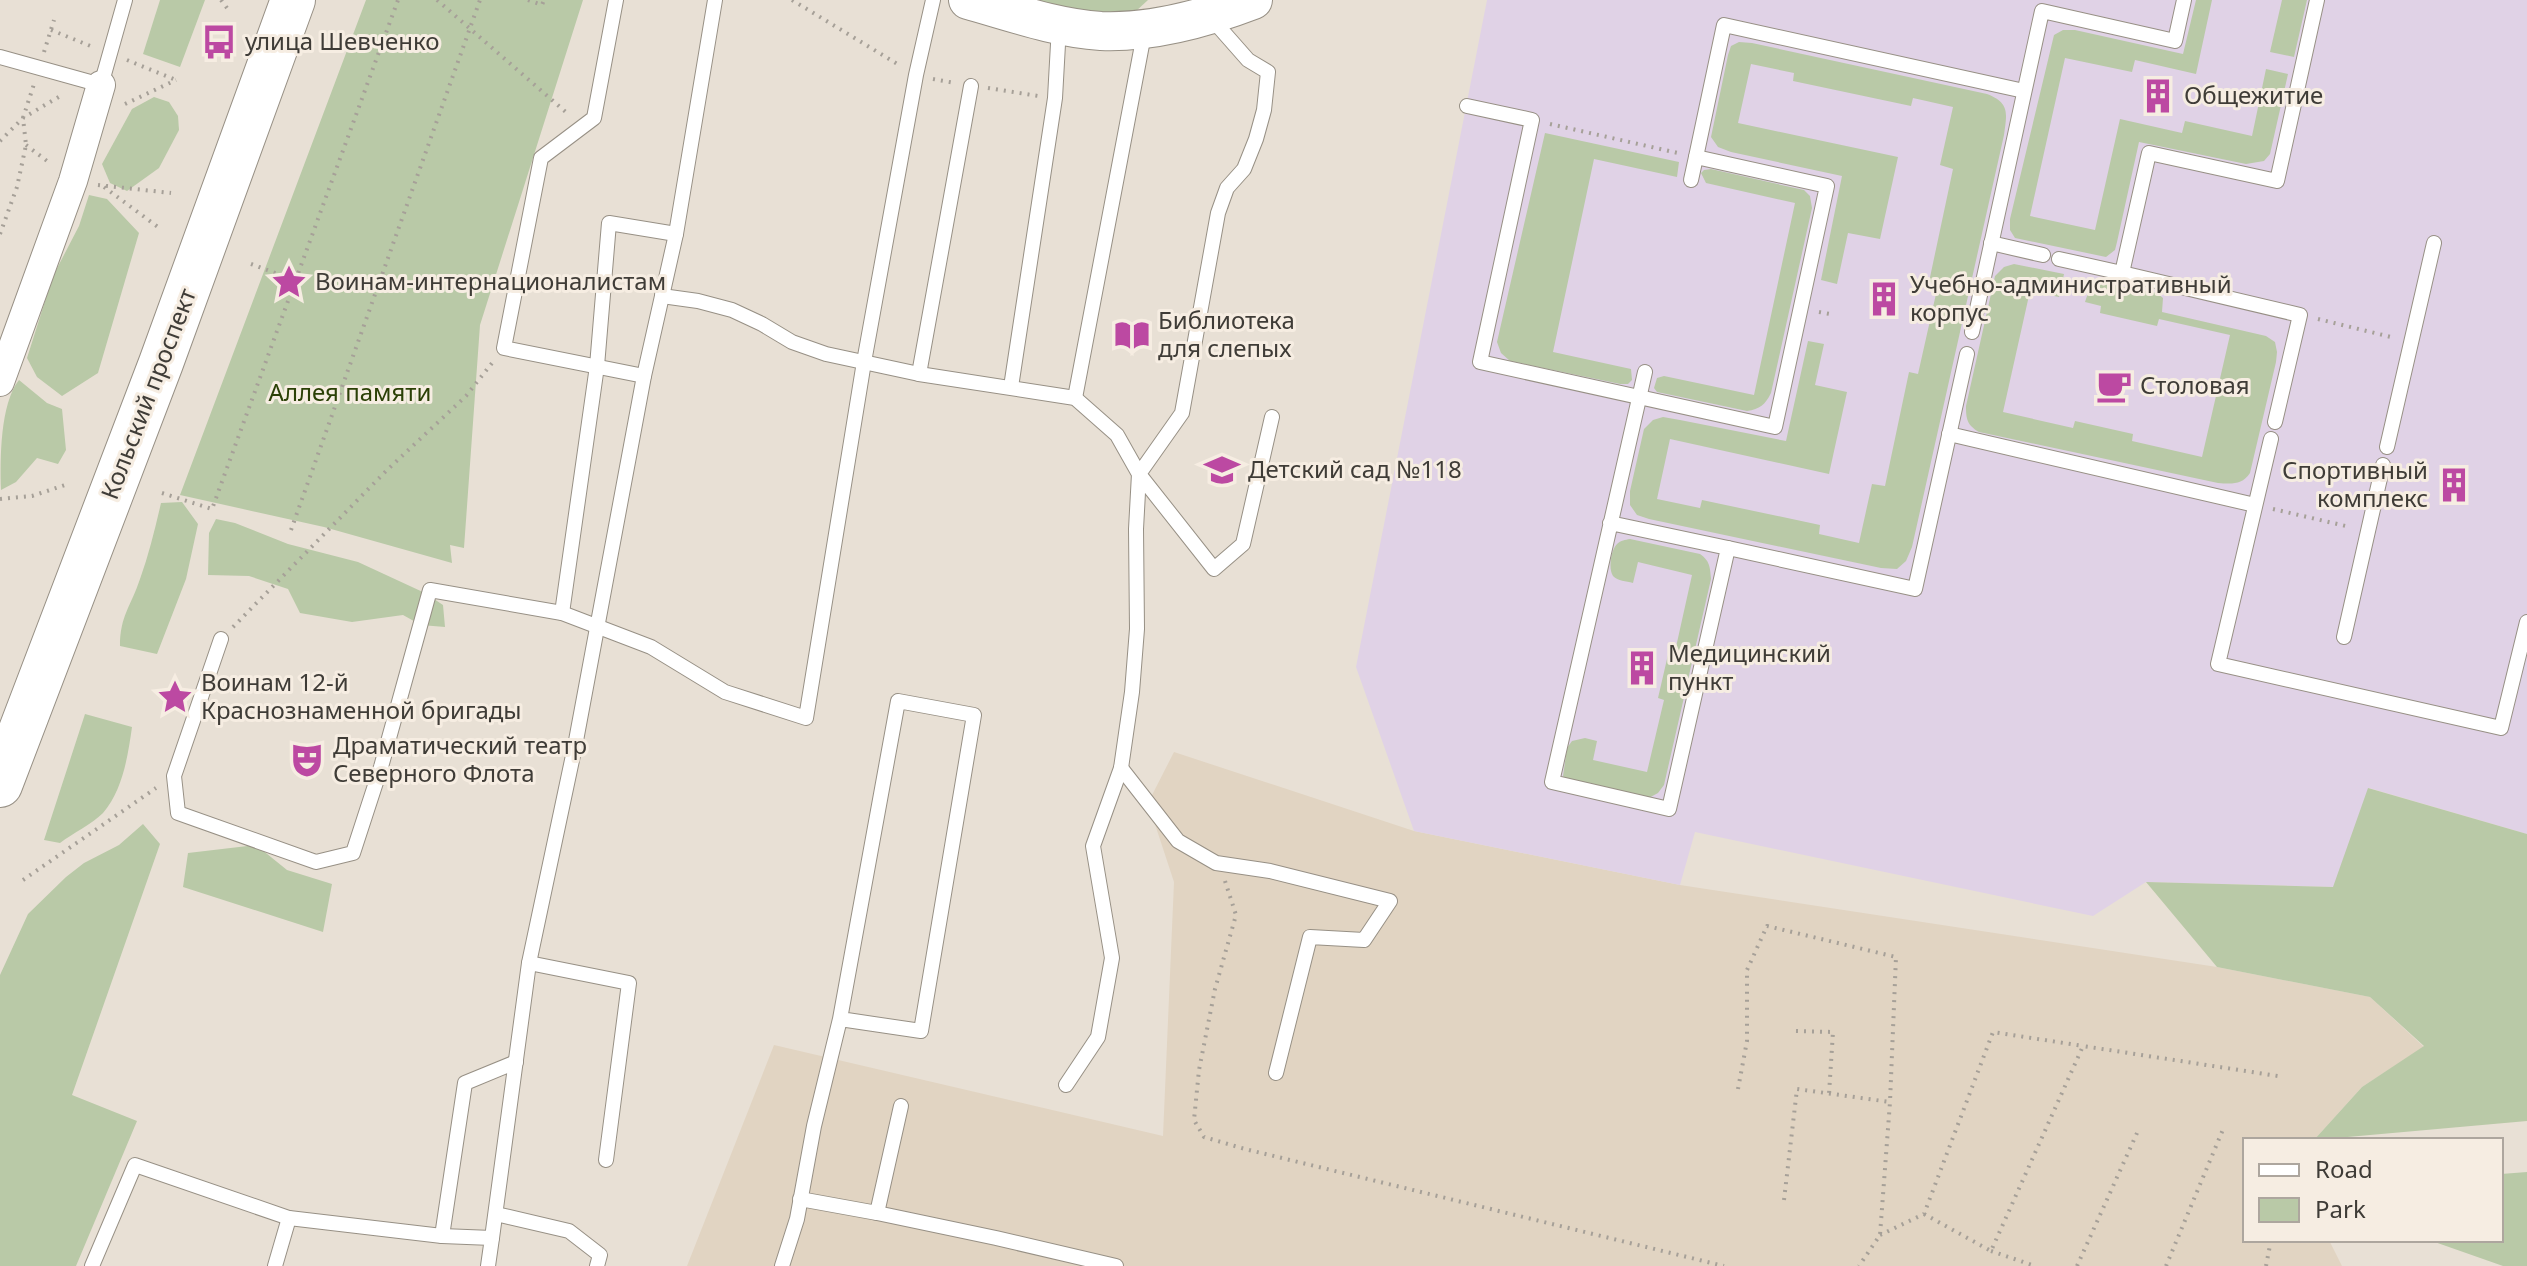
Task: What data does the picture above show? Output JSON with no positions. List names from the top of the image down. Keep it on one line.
{"streets":{"main road":["Кольский проспект"]},"parks":["Аллея памяти"],"places":{"bus stop":["улица Шевченко"],"building":["Общежитие","Учебно-административный корпус","Спортивный комплекс","Медицинский пункт"],"place":["Воинам-интернационалистам","Воинам 12-й Краснознаменной бригады"],"library":["Библиотека для слепых"],"cafe":["Столовая"],"school or university":["Детский сад №118"],"theatre":["Драматический театр Северного Флота"]},"legend":["Road","Park"]}
